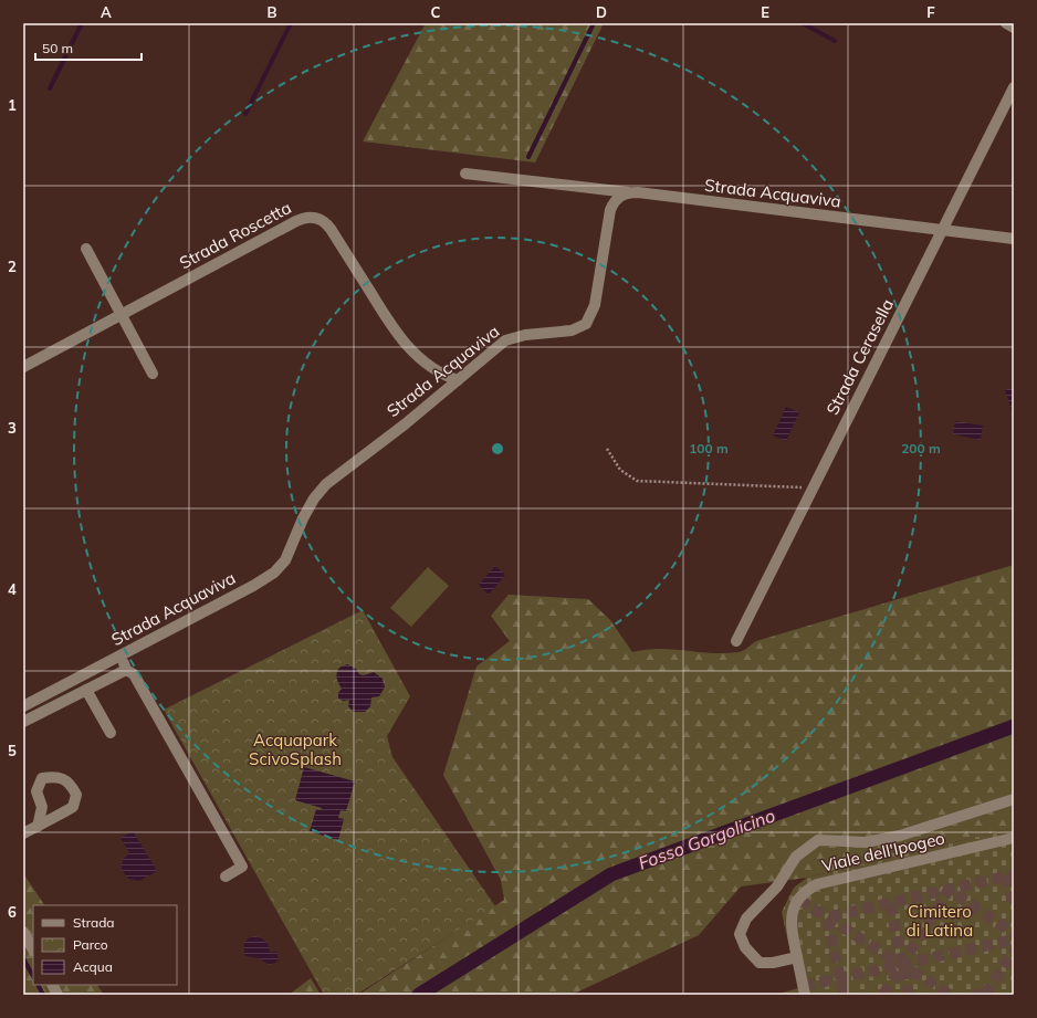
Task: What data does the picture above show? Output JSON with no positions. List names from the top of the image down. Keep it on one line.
{"streets":{"street":["Strada Acquaviva","Strada Roscetta","Strada Cerasella","Viale dell'Ipogeo"]},"crossings":[["Strada Acquaviva","Strada Roscetta"],["Strada Acquaviva","Strada Cerasella"]],"water":["Fosso Gorgolicino"],"parks":["Acquapark ScivoSplash","Cimitero di Latina"],"legend":["Strada","Parco","Acqua"],"scale_bar":"50 m","grid":{"columns":["A","B","C","D","E","F"],"rows":["1","2","3","4","5","6"]},"rings":["100 m","200 m"]}
